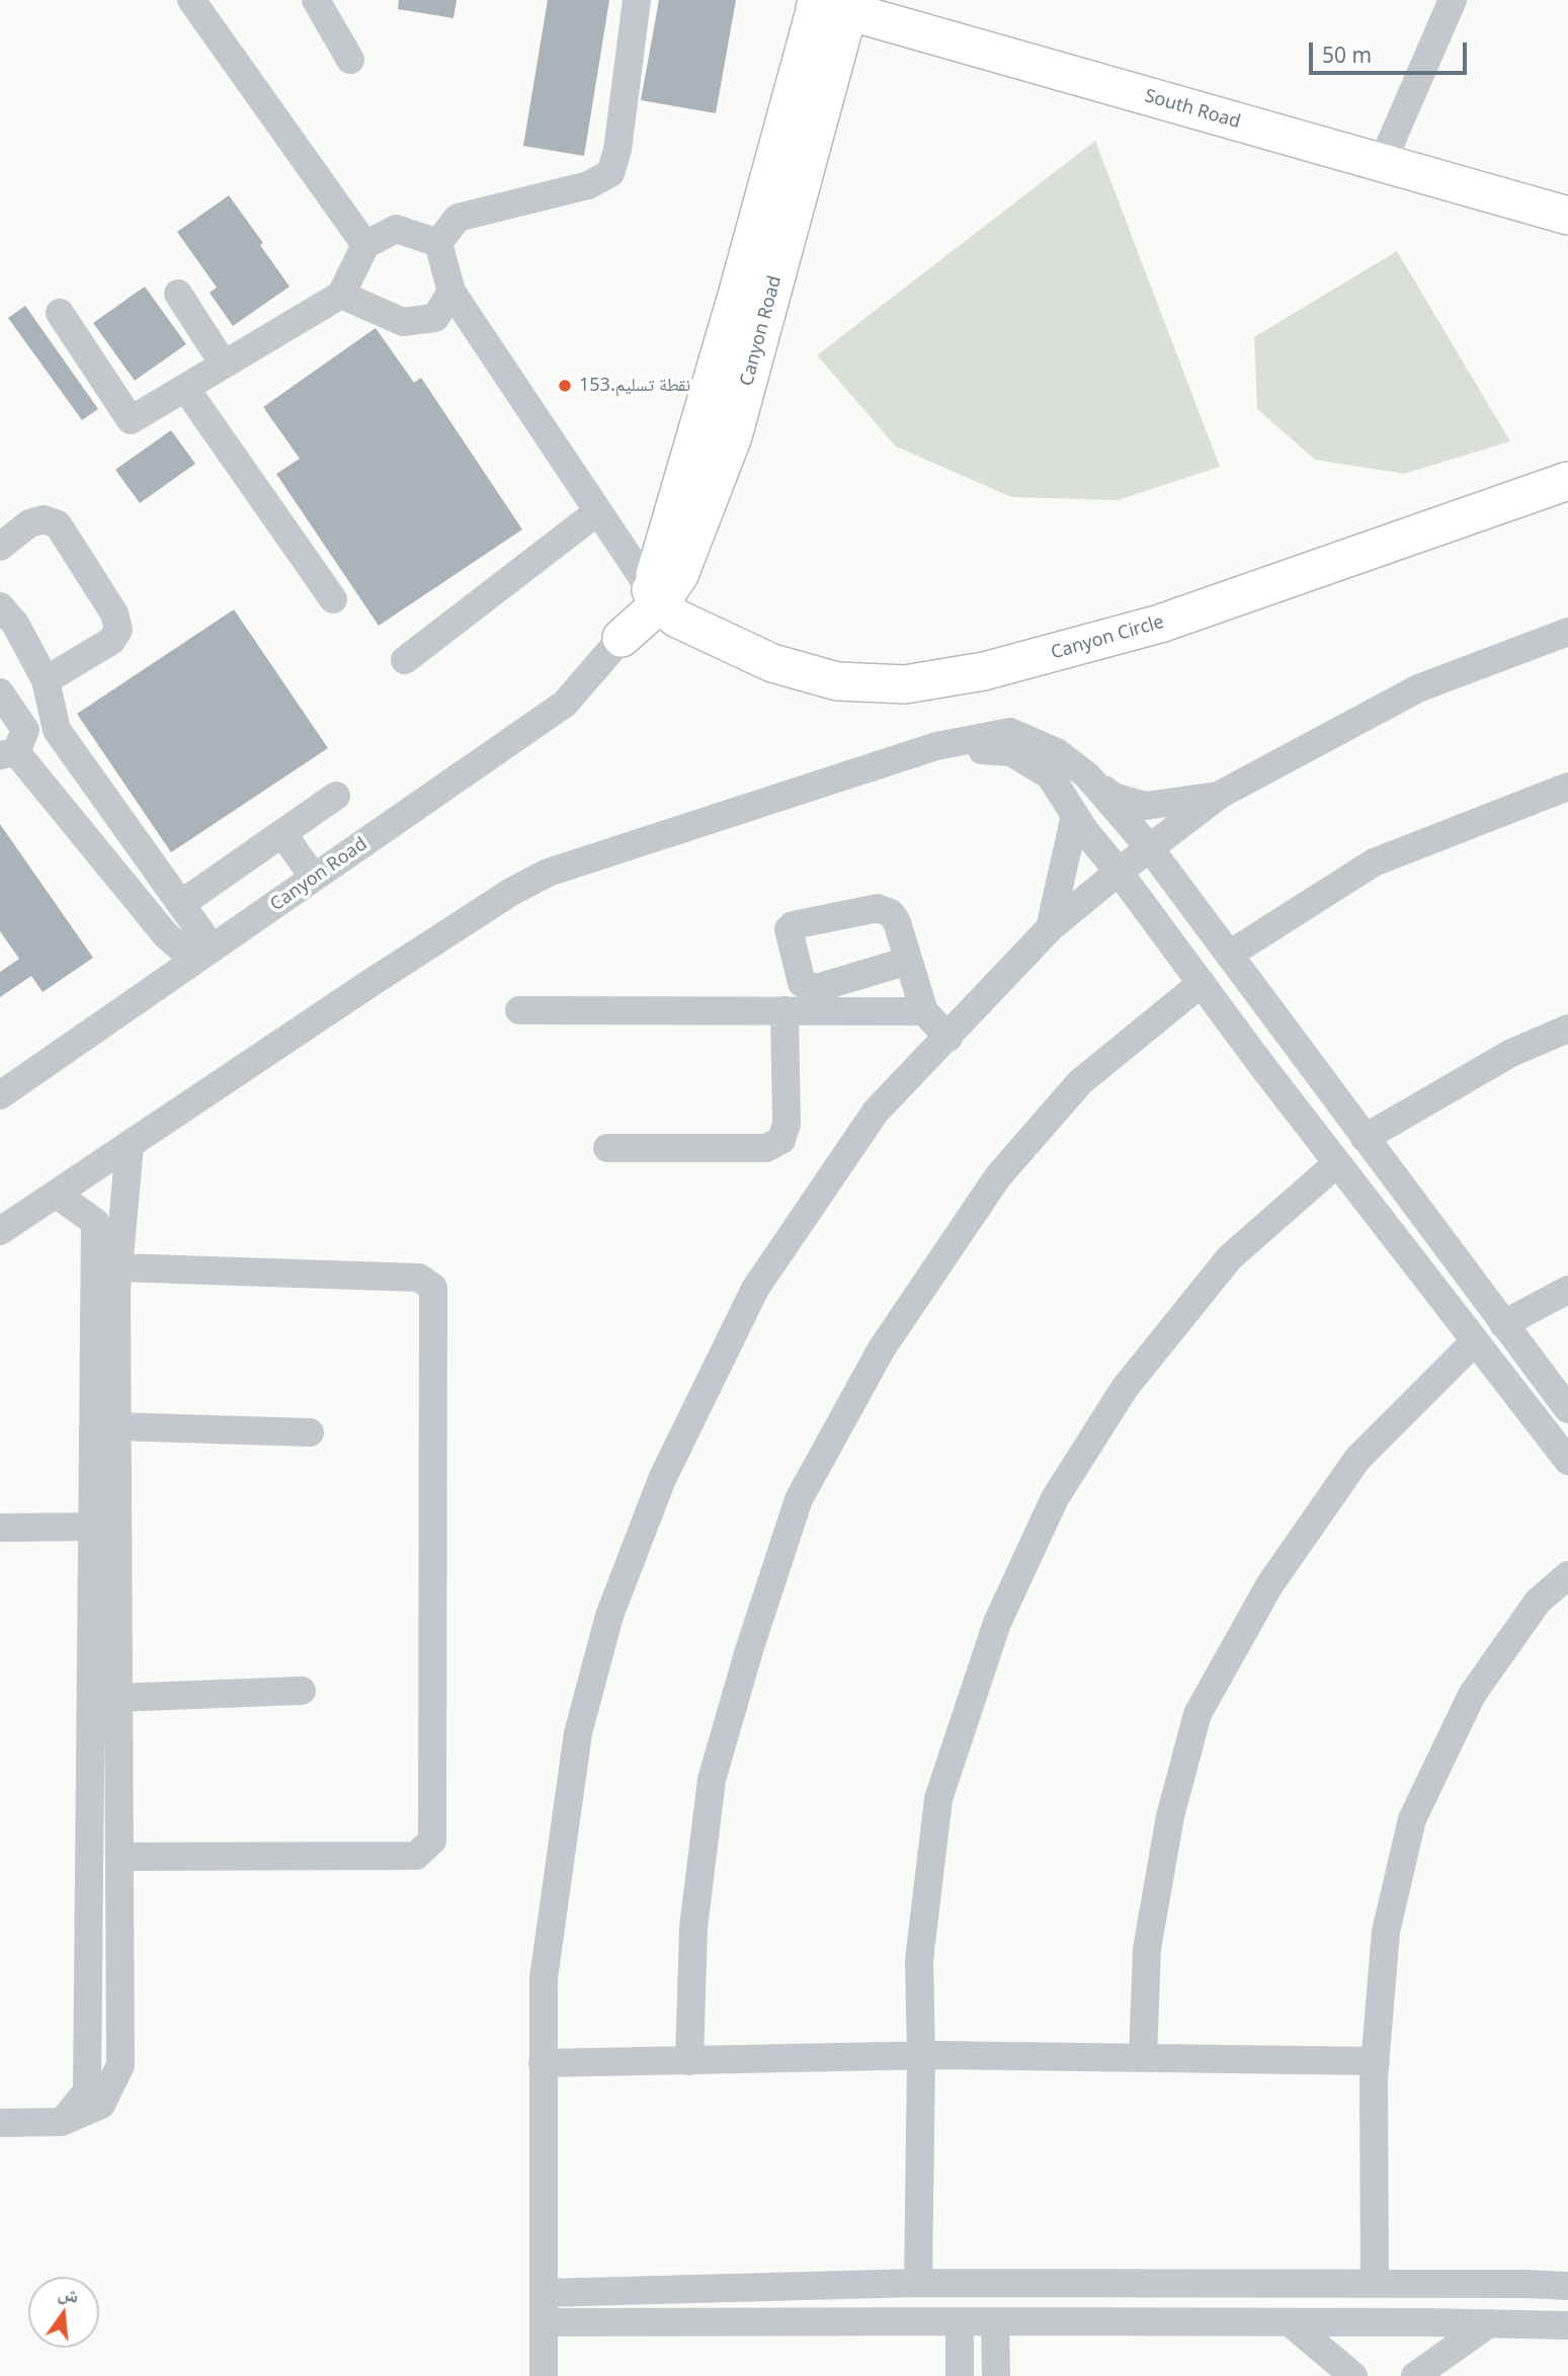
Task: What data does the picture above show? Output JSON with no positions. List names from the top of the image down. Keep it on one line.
{"streets":{"main road":["South Road","Canyon Road","Canyon Circle"]},"crossings":[["South Road","Canyon Road"],["Canyon Road","Canyon Circle"]],"places":["نقطة تسليم.153"],"scale_bar":"50 m","north":"top"}
